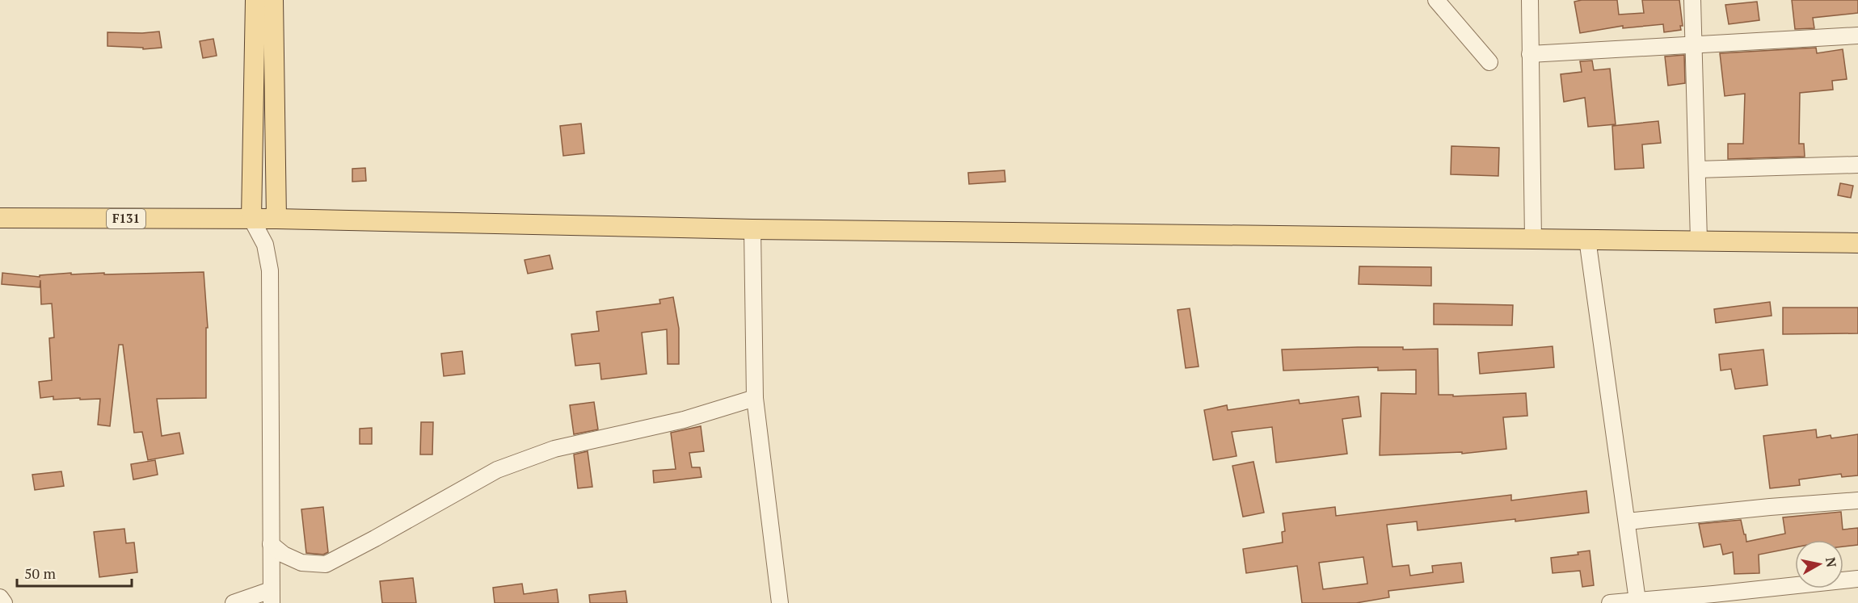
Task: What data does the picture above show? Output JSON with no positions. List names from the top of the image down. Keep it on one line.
{"streets":{"main road":["F131"]},"scale_bar":"50 m","north":"right"}
